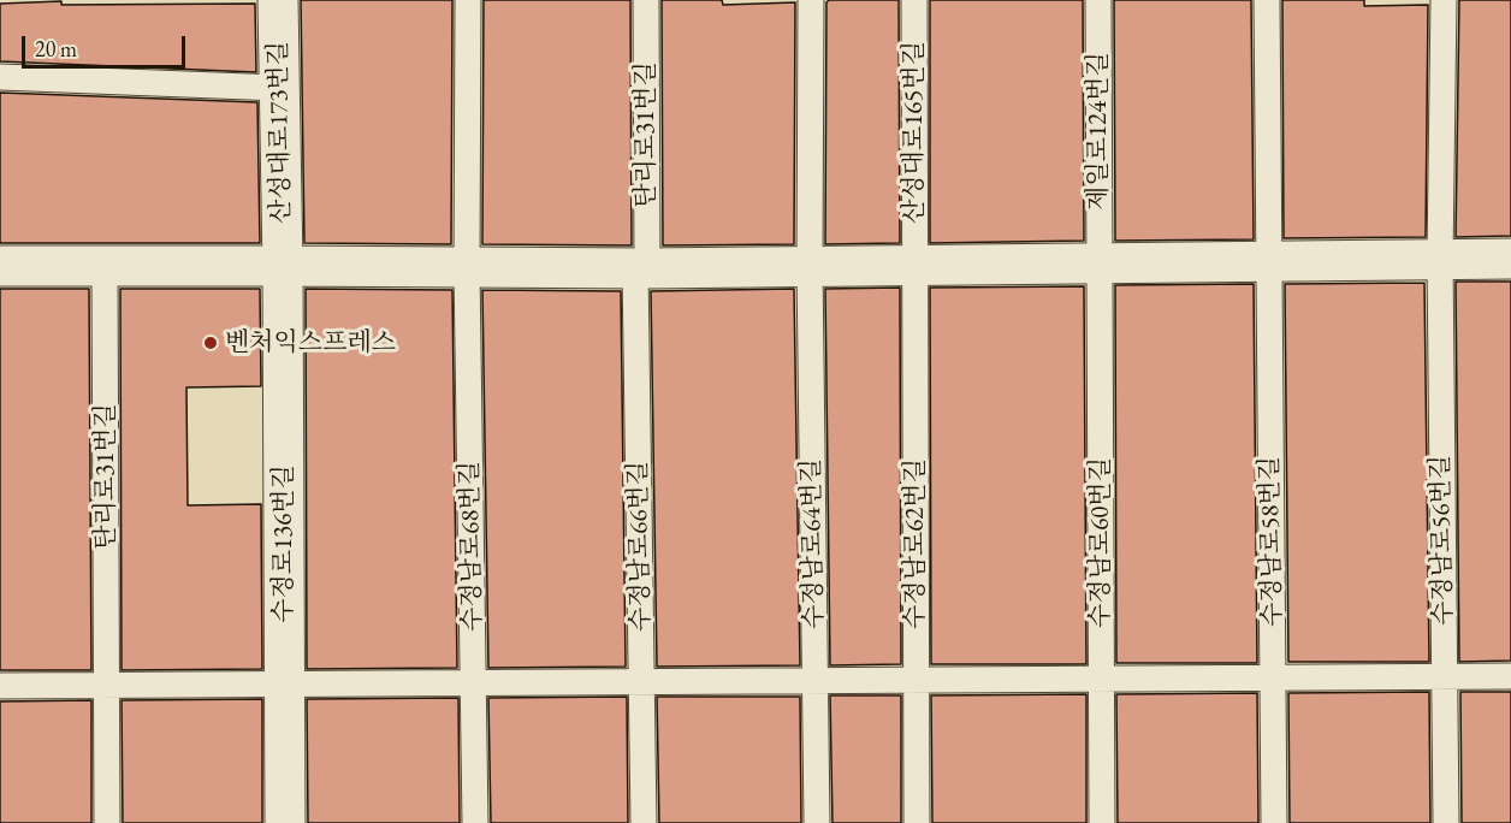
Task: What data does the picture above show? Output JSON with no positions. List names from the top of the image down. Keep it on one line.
{"streets":{"street":["산성대로173번길","수정로136번길"],"lane":["제일로124번길","산성대로165번길","탄리로31번길","수정남로56번길","수정남로58번길","수정남로60번길","수정남로64번길","수정남로62번길","수정남로68번길","수정남로66번길"]},"crossings":[["제일로124번길","수정남로60번길"],["산성대로173번길","수정로136번길"],["산성대로165번길","수정남로62번길"],["탄리로31번길","수정남로66번길"]],"places":["벤처익스프레스"],"scale_bar":"20 m"}
